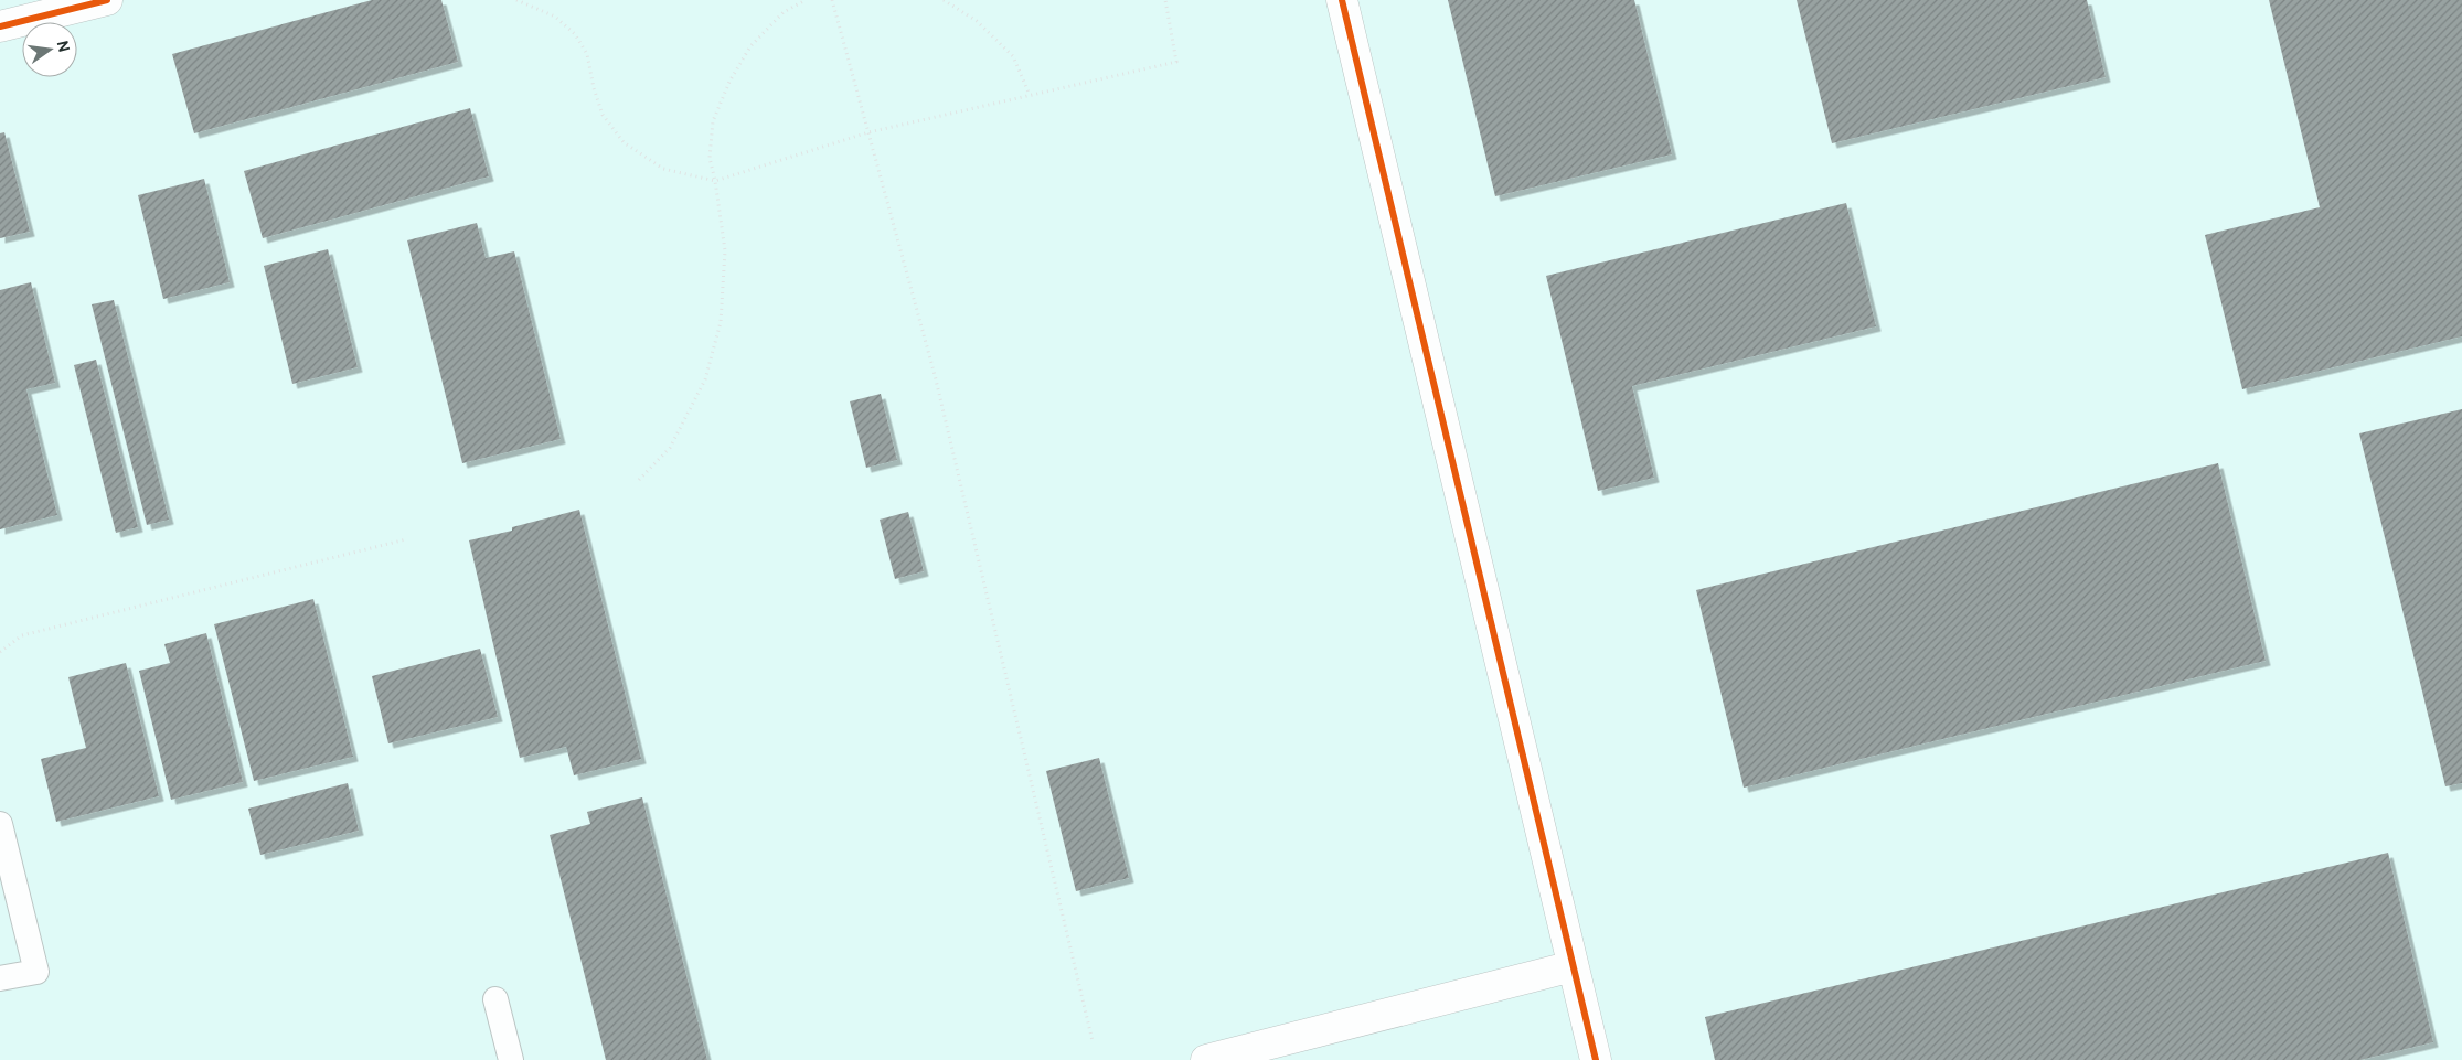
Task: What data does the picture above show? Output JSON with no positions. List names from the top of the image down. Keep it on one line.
{"north":"right"}
